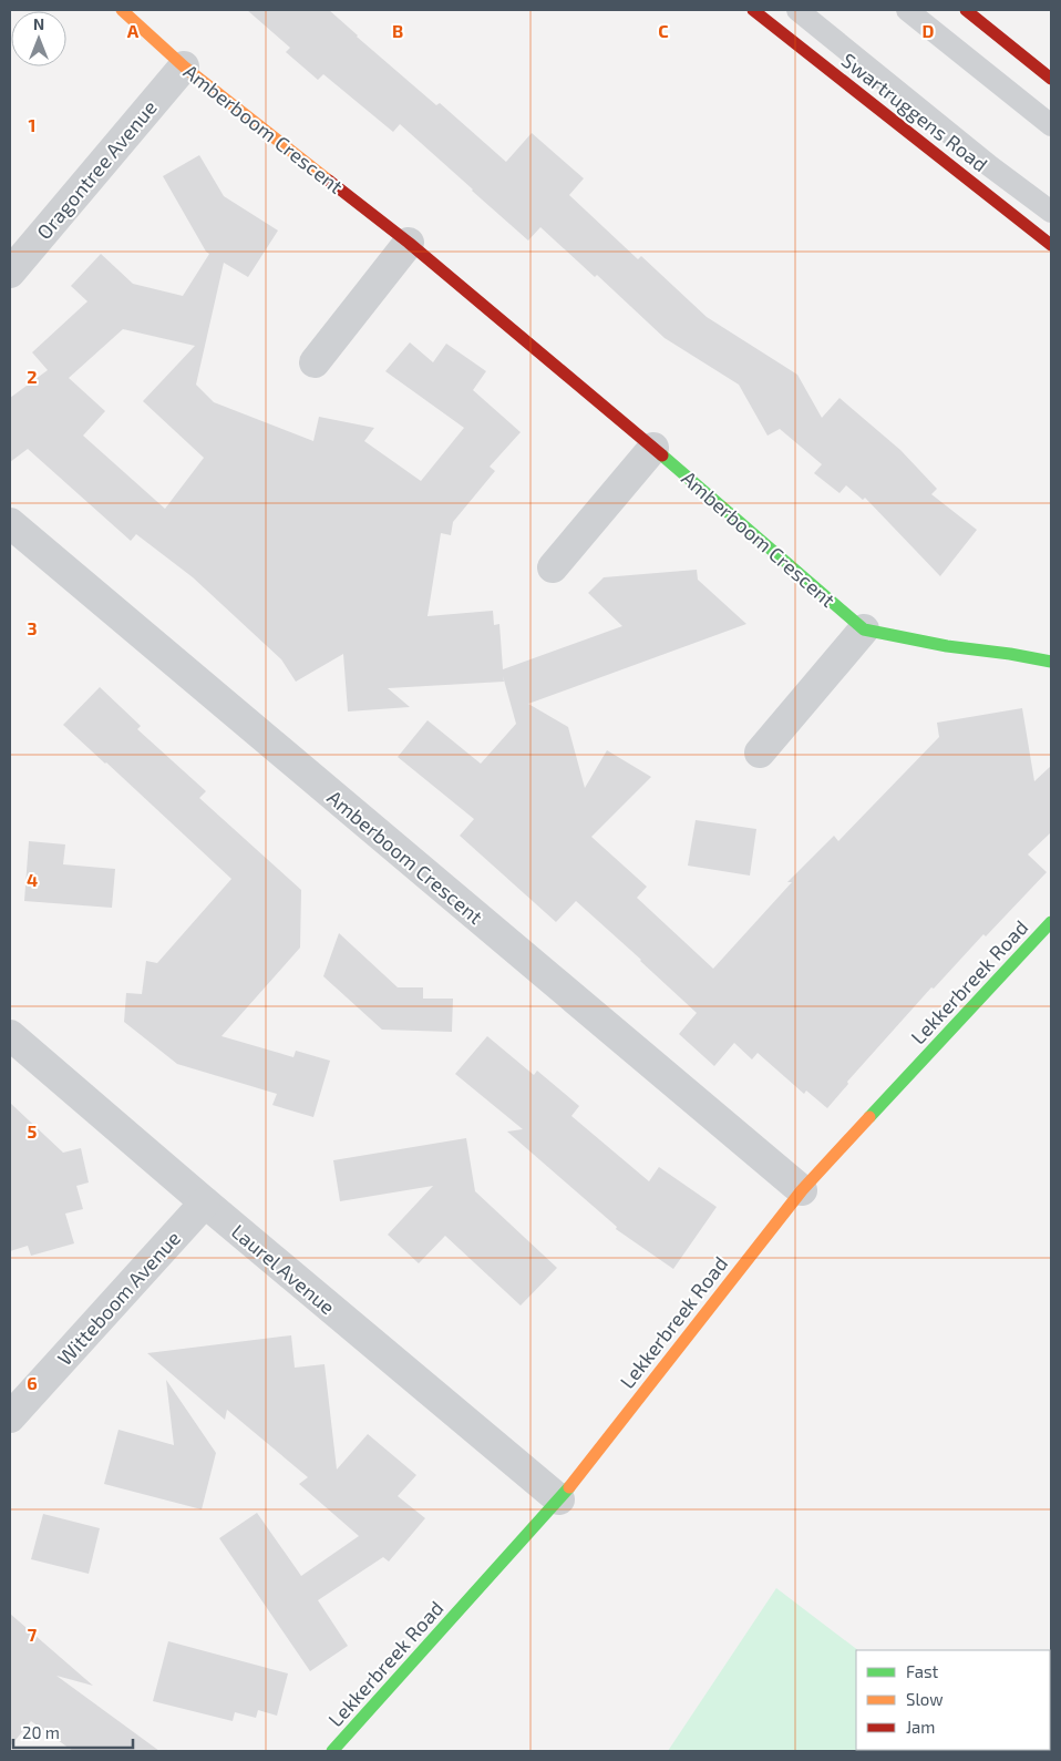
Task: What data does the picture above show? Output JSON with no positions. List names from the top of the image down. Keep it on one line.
{"streets":{"street":["Swartruggens Road","Amberboom Crescent","Oragontree Avenue","Lekkerbreek Road","Laurel Avenue","Witteboom Avenue"]},"crossings":[["Amberboom Crescent","Oragontree Avenue"],["Amberboom Crescent","Lekkerbreek Road"],["Lekkerbreek Road","Laurel Avenue"],["Laurel Avenue","Witteboom Avenue"]],"legend":["Fast","Slow","Jam"],"scale_bar":"20 m","north":"top","grid":{"columns":["A","B","C","D"],"rows":["1","2","3","4","5","6","7"]}}
